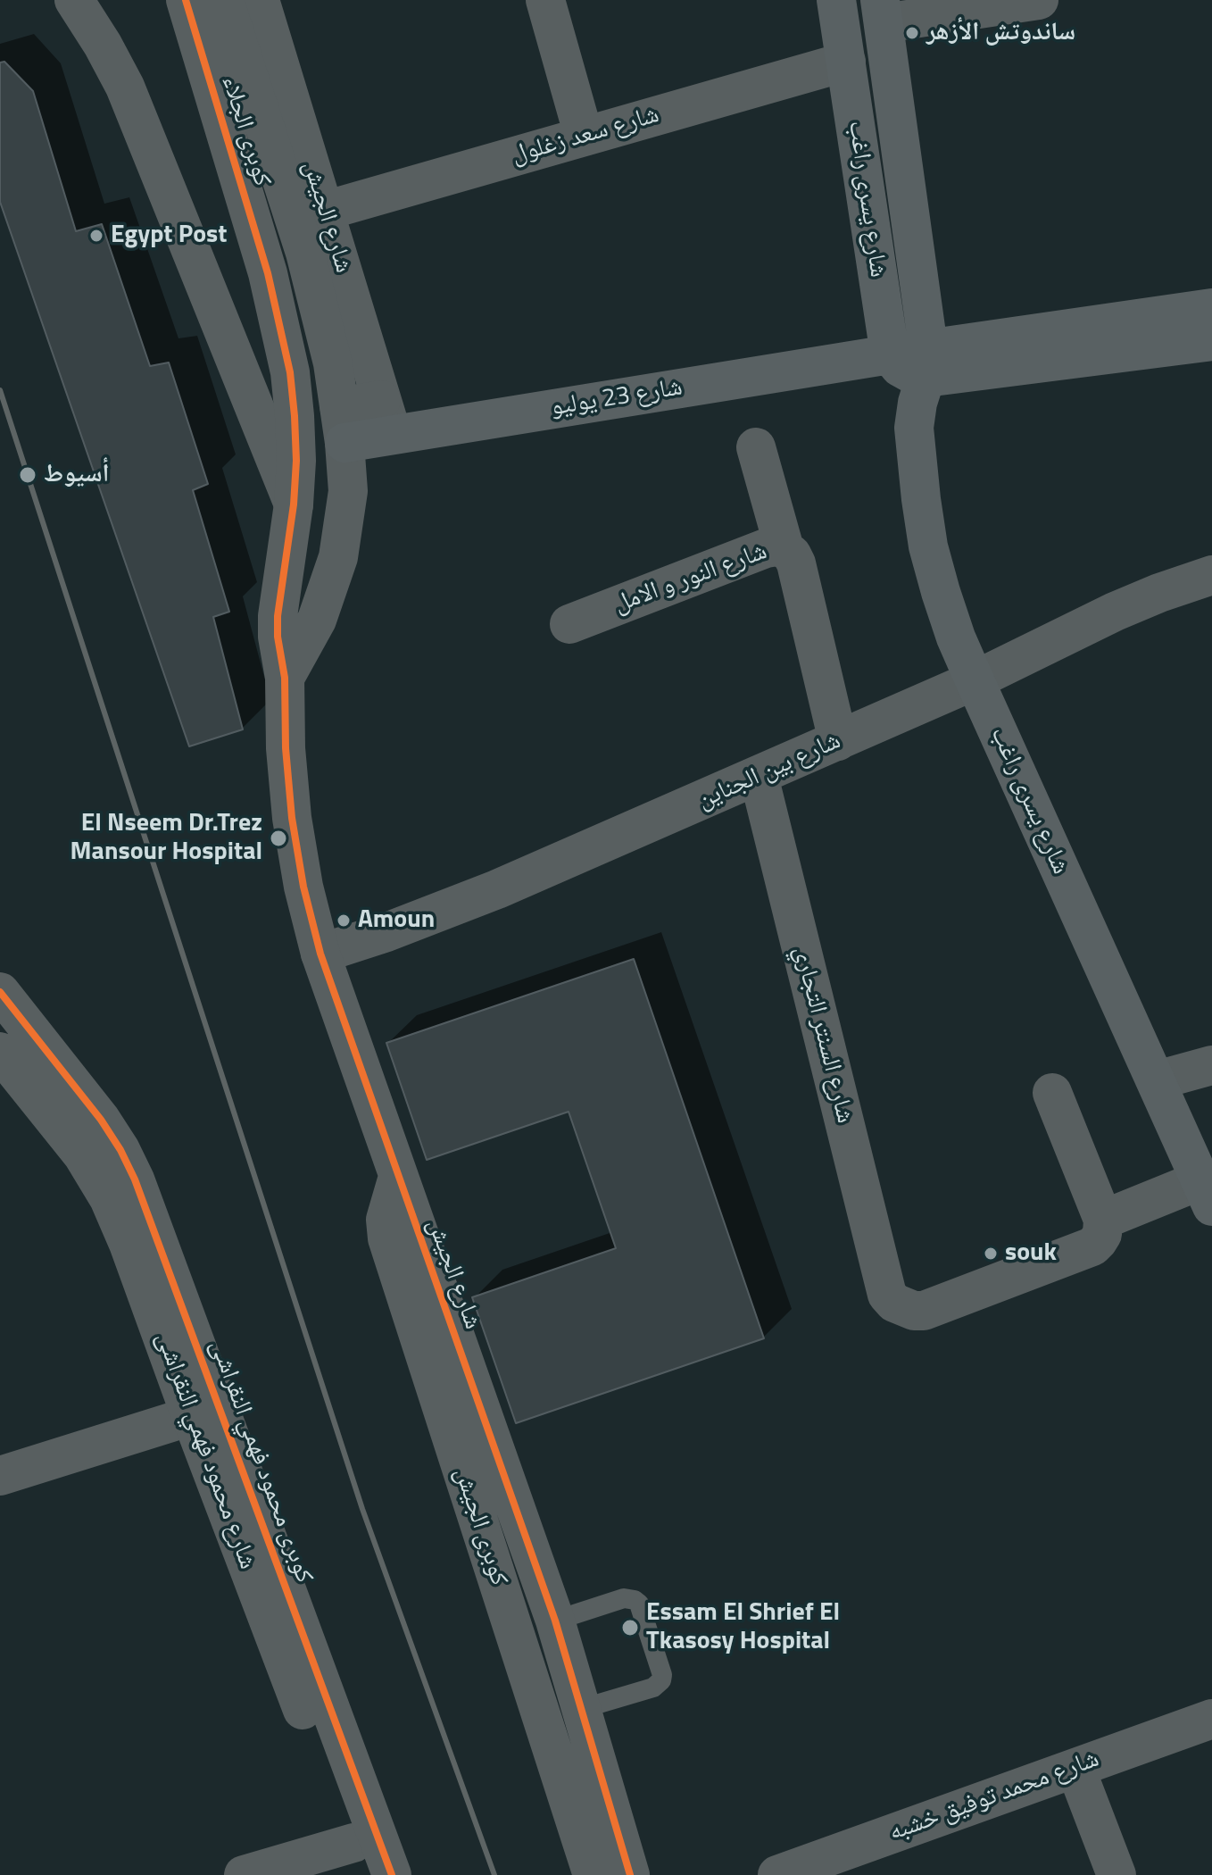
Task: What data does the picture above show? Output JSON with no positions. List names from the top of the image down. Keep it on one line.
{"streets":{"main road":["شارع يسرى راغب","شارع 23 يوليو"],"street":["كوبرى الجلاء","شارع سعد زغلول","شارع الجيش","شارع النور و الامل","شارع بين الجناين","شارع السنتر التجاري","شارع محمود فهمي النقراشى","كوبرى محمود فهمي النقراشى","كوبرى الجيش","شارع محمد توفيق خشبه"]},"crossings":[["كوبرى الجلاء","شارع الجيش"],["كوبرى الجلاء","شارع 23 يوليو"],["شارع سعد زغلول","شارع يسرى راغب"],["شارع سعد زغلول","شارع الجيش"],["شارع يسرى راغب","شارع 23 يوليو"],["شارع يسرى راغب","شارع بين الجناين"],["شارع الجيش","شارع 23 يوليو"],["شارع الجيش","شارع بين الجناين"],["شارع الجيش","كوبرى الجيش"],["شارع النور و الامل","شارع بين الجناين"],["شارع بين الجناين","شارع السنتر التجاري"]],"places":["ساندوتش الأزهر","Egypt Post","أسيوط","El Nseem Dr.Trez Mansour Hospital","Amoun","souk","Essam El Shrief El Tkasosy Hospital"]}
